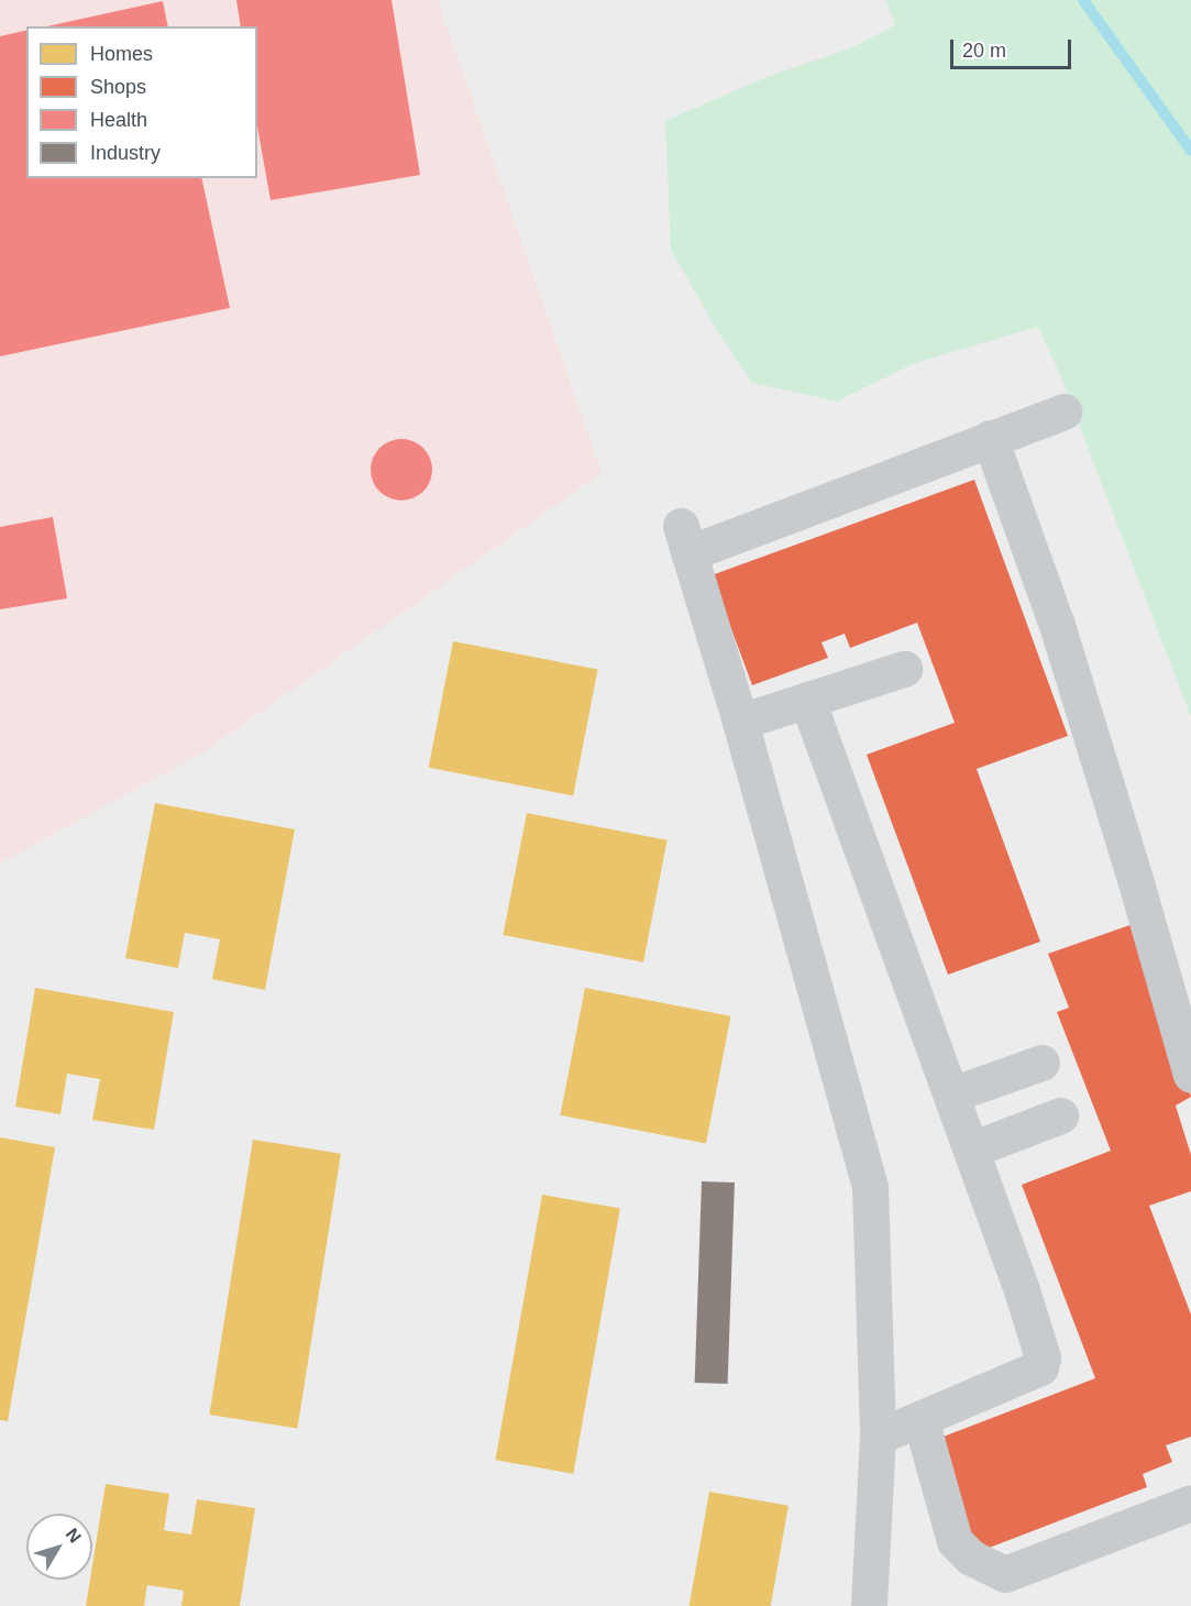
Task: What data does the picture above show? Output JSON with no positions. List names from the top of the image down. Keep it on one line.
{"legend":["Homes","Shops","Health","Industry"],"scale_bar":"20 m","north":"top right"}
